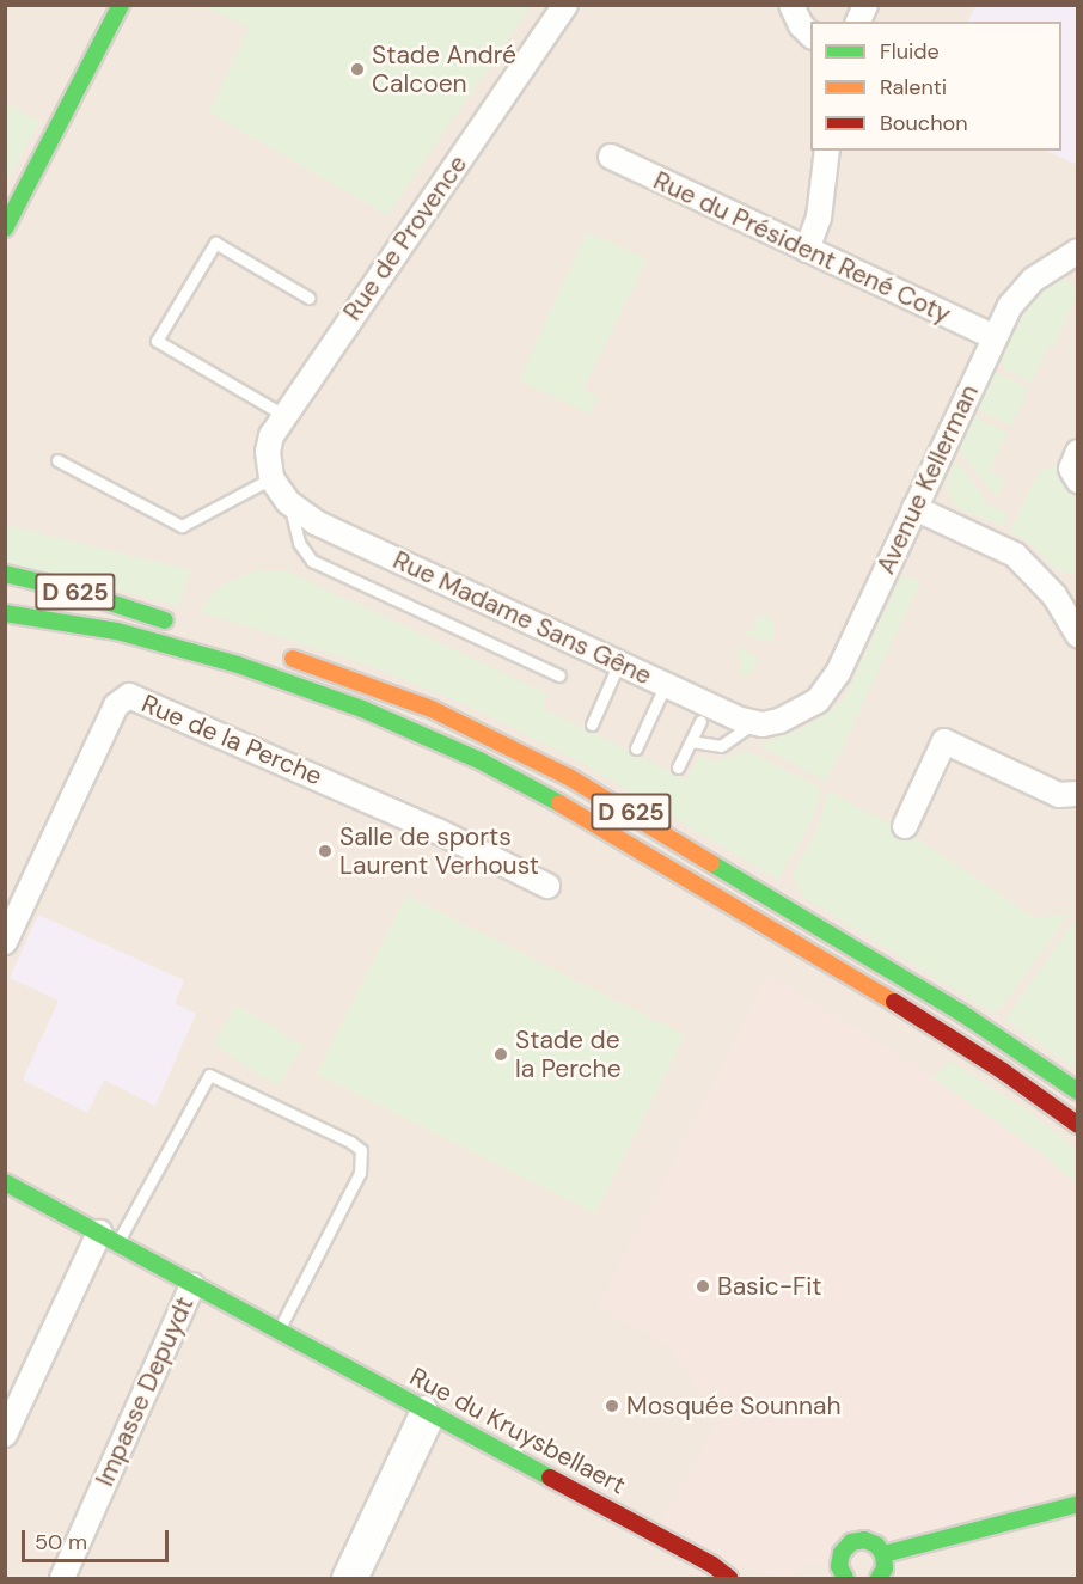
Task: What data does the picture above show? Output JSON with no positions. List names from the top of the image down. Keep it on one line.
{"streets":{"main road":["D 625","Rue du Kruysbellaert"],"street":["Rue de Provence","Rue du Président René Coty","Avenue Kellerman","Rue Madame Sans Gêne","Rue de la Perche","Impasse Depuydt"]},"crossings":[["Rue de Provence","Rue Madame Sans Gêne"],["Rue du Président René Coty","Avenue Kellerman"],["Avenue Kellerman","Rue Madame Sans Gêne"],["Impasse Depuydt","Rue du Kruysbellaert"]],"places":["Stade André Calcoen","Salle de sports Laurent Verhoust","Stade de la Perche","Basic-Fit","Mosquée Sounnah"],"legend":["Fluide","Ralenti","Bouchon"],"scale_bar":"50 m"}
